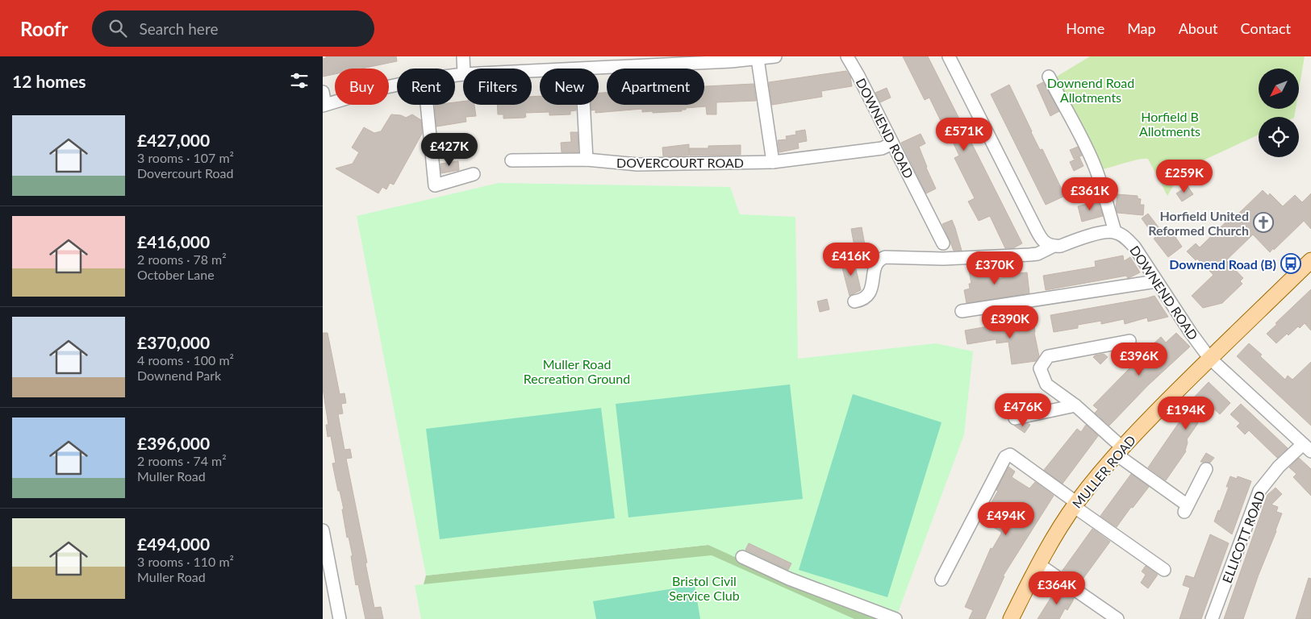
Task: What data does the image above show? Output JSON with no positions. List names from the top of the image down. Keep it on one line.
{"streets":{"main road":["MULLER ROAD"],"street":["DOWNEND ROAD","DOVERCOURT ROAD","ELLICOTT ROAD"]},"crossings":[["DOWNEND ROAD","DOVERCOURT ROAD"],["DOWNEND ROAD","MULLER ROAD"],["DOWNEND ROAD","ELLICOTT ROAD"]],"parks":["Downend Road Allotments","Horfield B Allotments","Muller Road Recreation Ground","Bristol Civil Service Club"],"places":{"church":["Horfield United Reformed Church"],"bus stop":["Downend Road (B)"]},"north":"bottom left","page":{"header":"Roofr","search":"Search here","nav":["Home","Map","About","Contact"],"heading":"12 homes","chip":["Buy","Rent","Filters","New","Apartment"],"list":[{"name":"£427,000","note":"3 rooms · 107 m² · Dovercourt Road"},{"name":"£416,000","note":"2 rooms · 78 m² · October Lane"},{"name":"£370,000","note":"4 rooms · 100 m² · Downend Park"},{"name":"£396,000","note":"2 rooms · 74 m² · Muller Road"},{"name":"£494,000","note":"3 rooms · 110 m² · Muller Road"}],"price":["£571K","£427K","£259K","£361K","£416K","£370K","£390K","£396K","£476K","£194K","£494K","£364K"]}}
